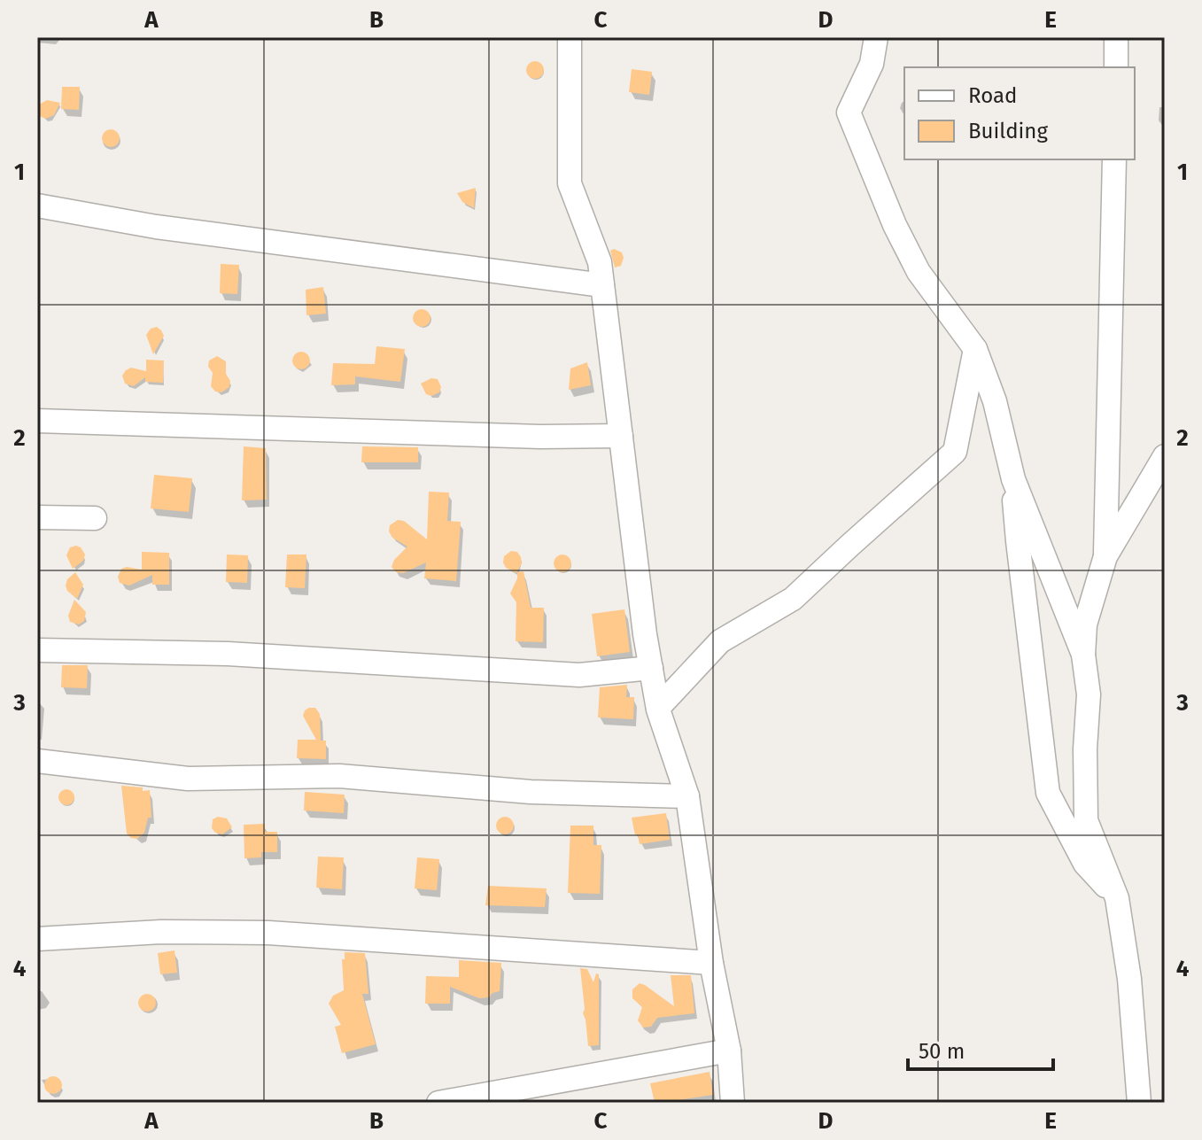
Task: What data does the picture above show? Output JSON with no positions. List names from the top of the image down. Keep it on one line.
{"legend":["Road","Building"],"scale_bar":"50 m","grid":{"columns":["A","B","C","D","E"],"rows":["1","2","3","4"]}}
